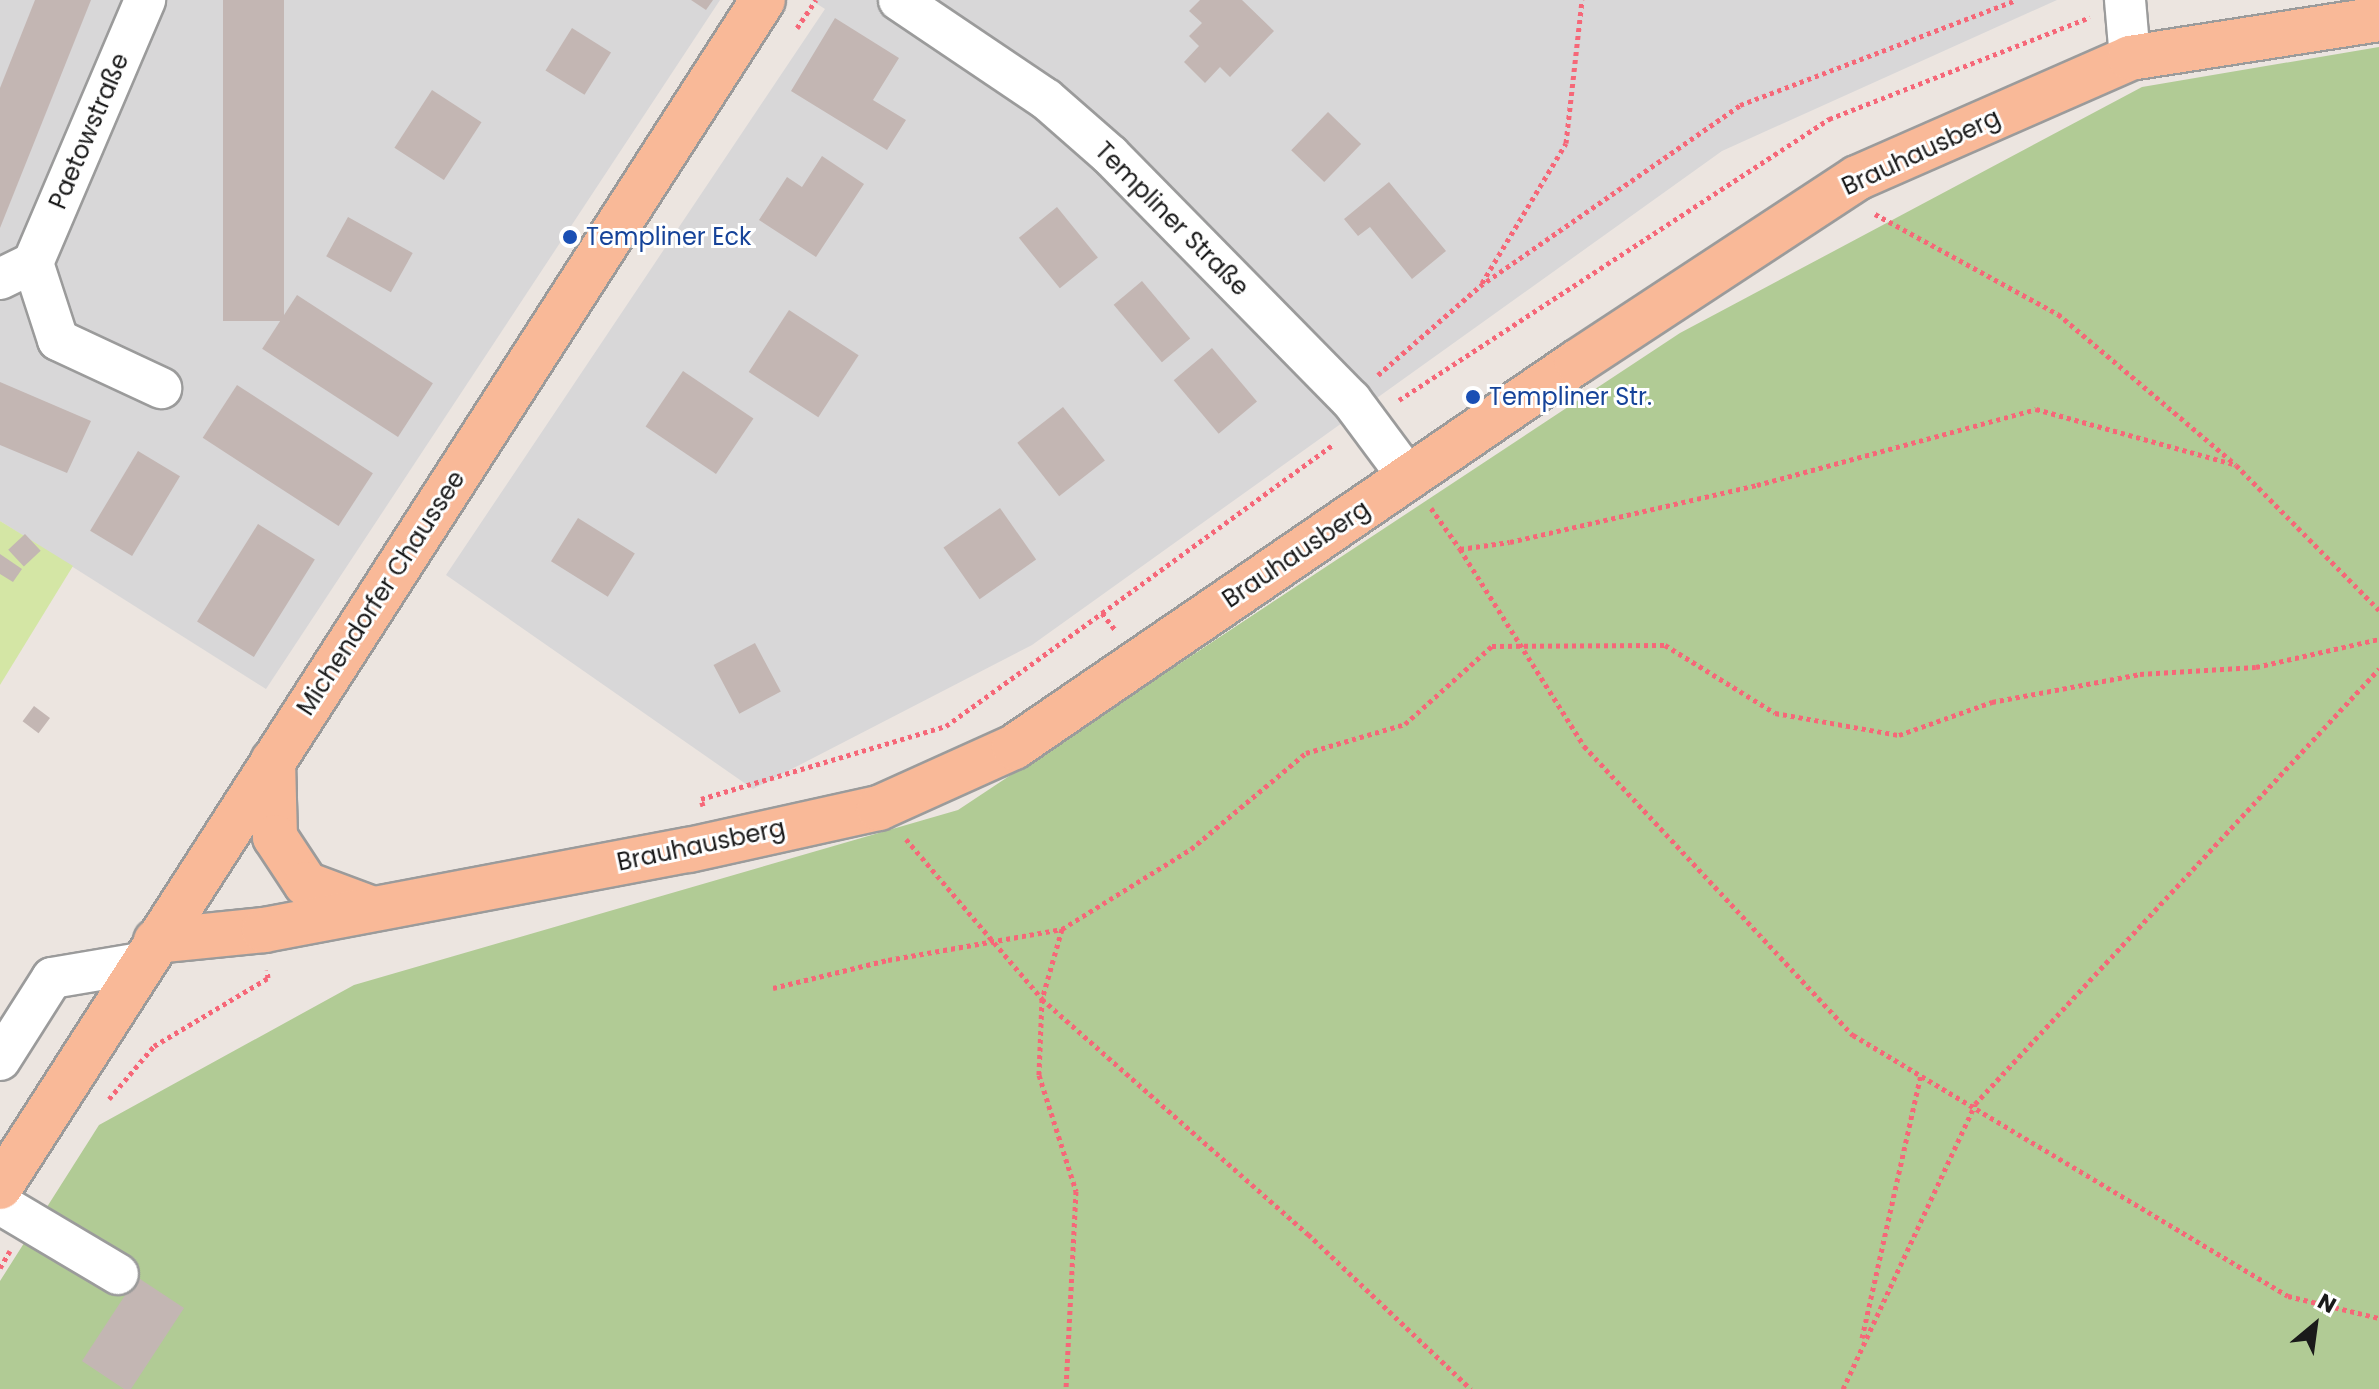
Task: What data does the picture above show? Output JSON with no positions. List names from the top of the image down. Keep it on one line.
{"streets":{"main road":["Brauhausberg","Michendorfer Chaussee"],"street":["Paetowstraße","Templiner Straße"]},"crossings":[["Brauhausberg","Templiner Straße"],["Brauhausberg","Michendorfer Chaussee"]],"places":["Templiner Eck","Templiner Str."],"north":"top right"}
